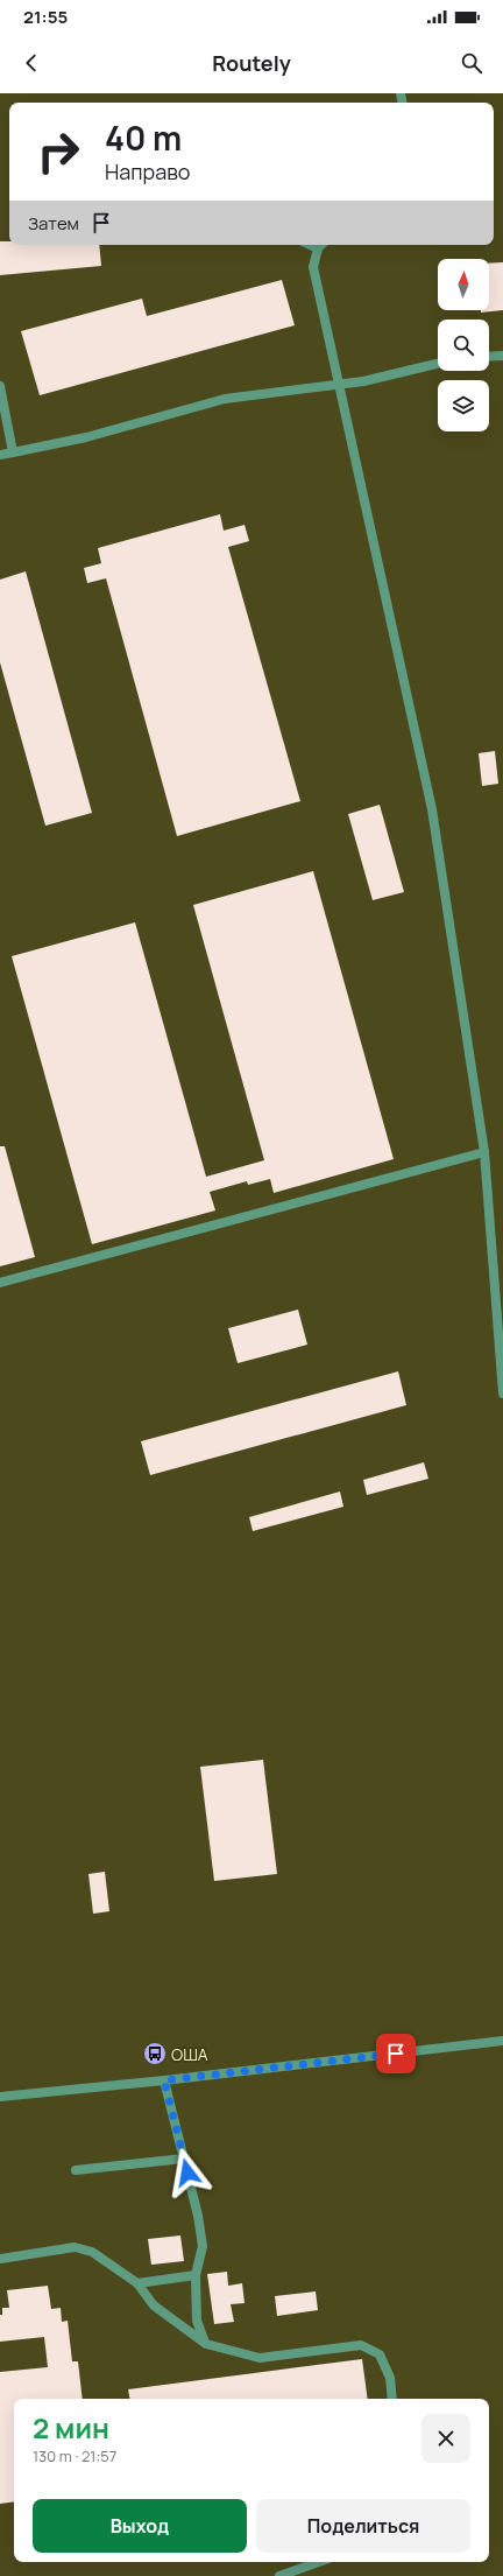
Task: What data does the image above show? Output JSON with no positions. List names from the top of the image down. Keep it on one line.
{"places":{"bus stop":["ОША"]},"north":"top","page":{"status":"21:55","header":"Routely","turn":["40 m","Направо"],"then":"Затем","heading":["2 мин","130 m · 21:57"],"buttons":["Выход","Поделиться"]}}
